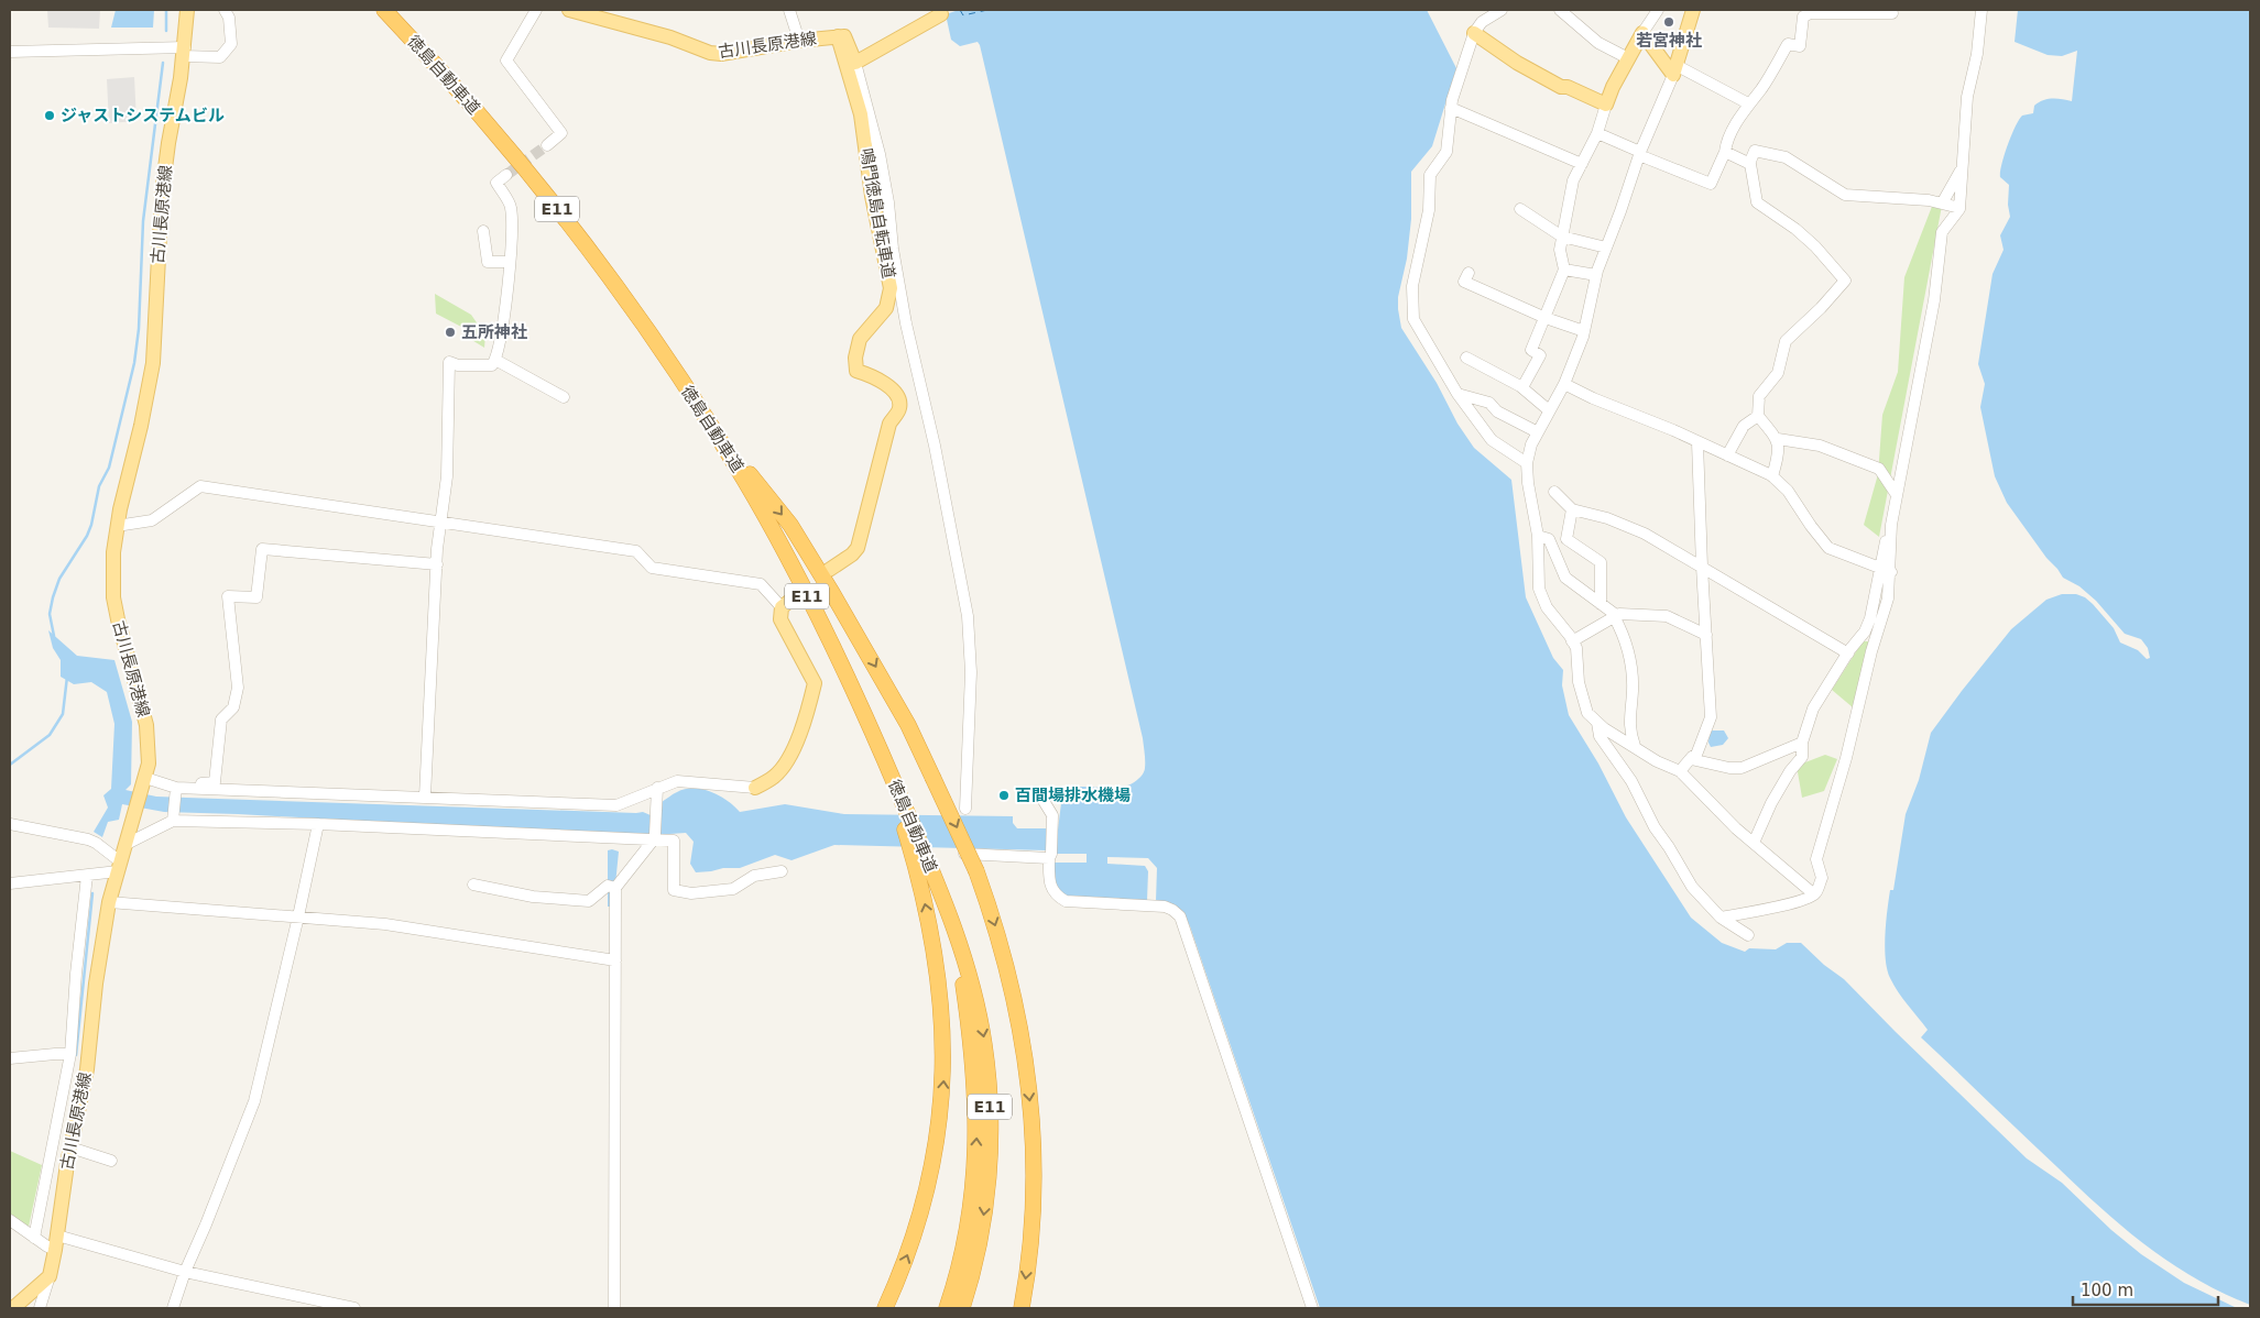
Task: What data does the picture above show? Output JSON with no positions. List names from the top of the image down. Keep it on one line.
{"streets":{"highway":["徳島自動車道","E11"],"main road":["古川長原港線","鳴門徳島自転車道"]},"crossings":[["古川長原港線","鳴門徳島自転車道"]],"places":["若宮神社","ジャストシステムビル","五所神社","百間場排水機場"],"scale_bar":"100 m"}
